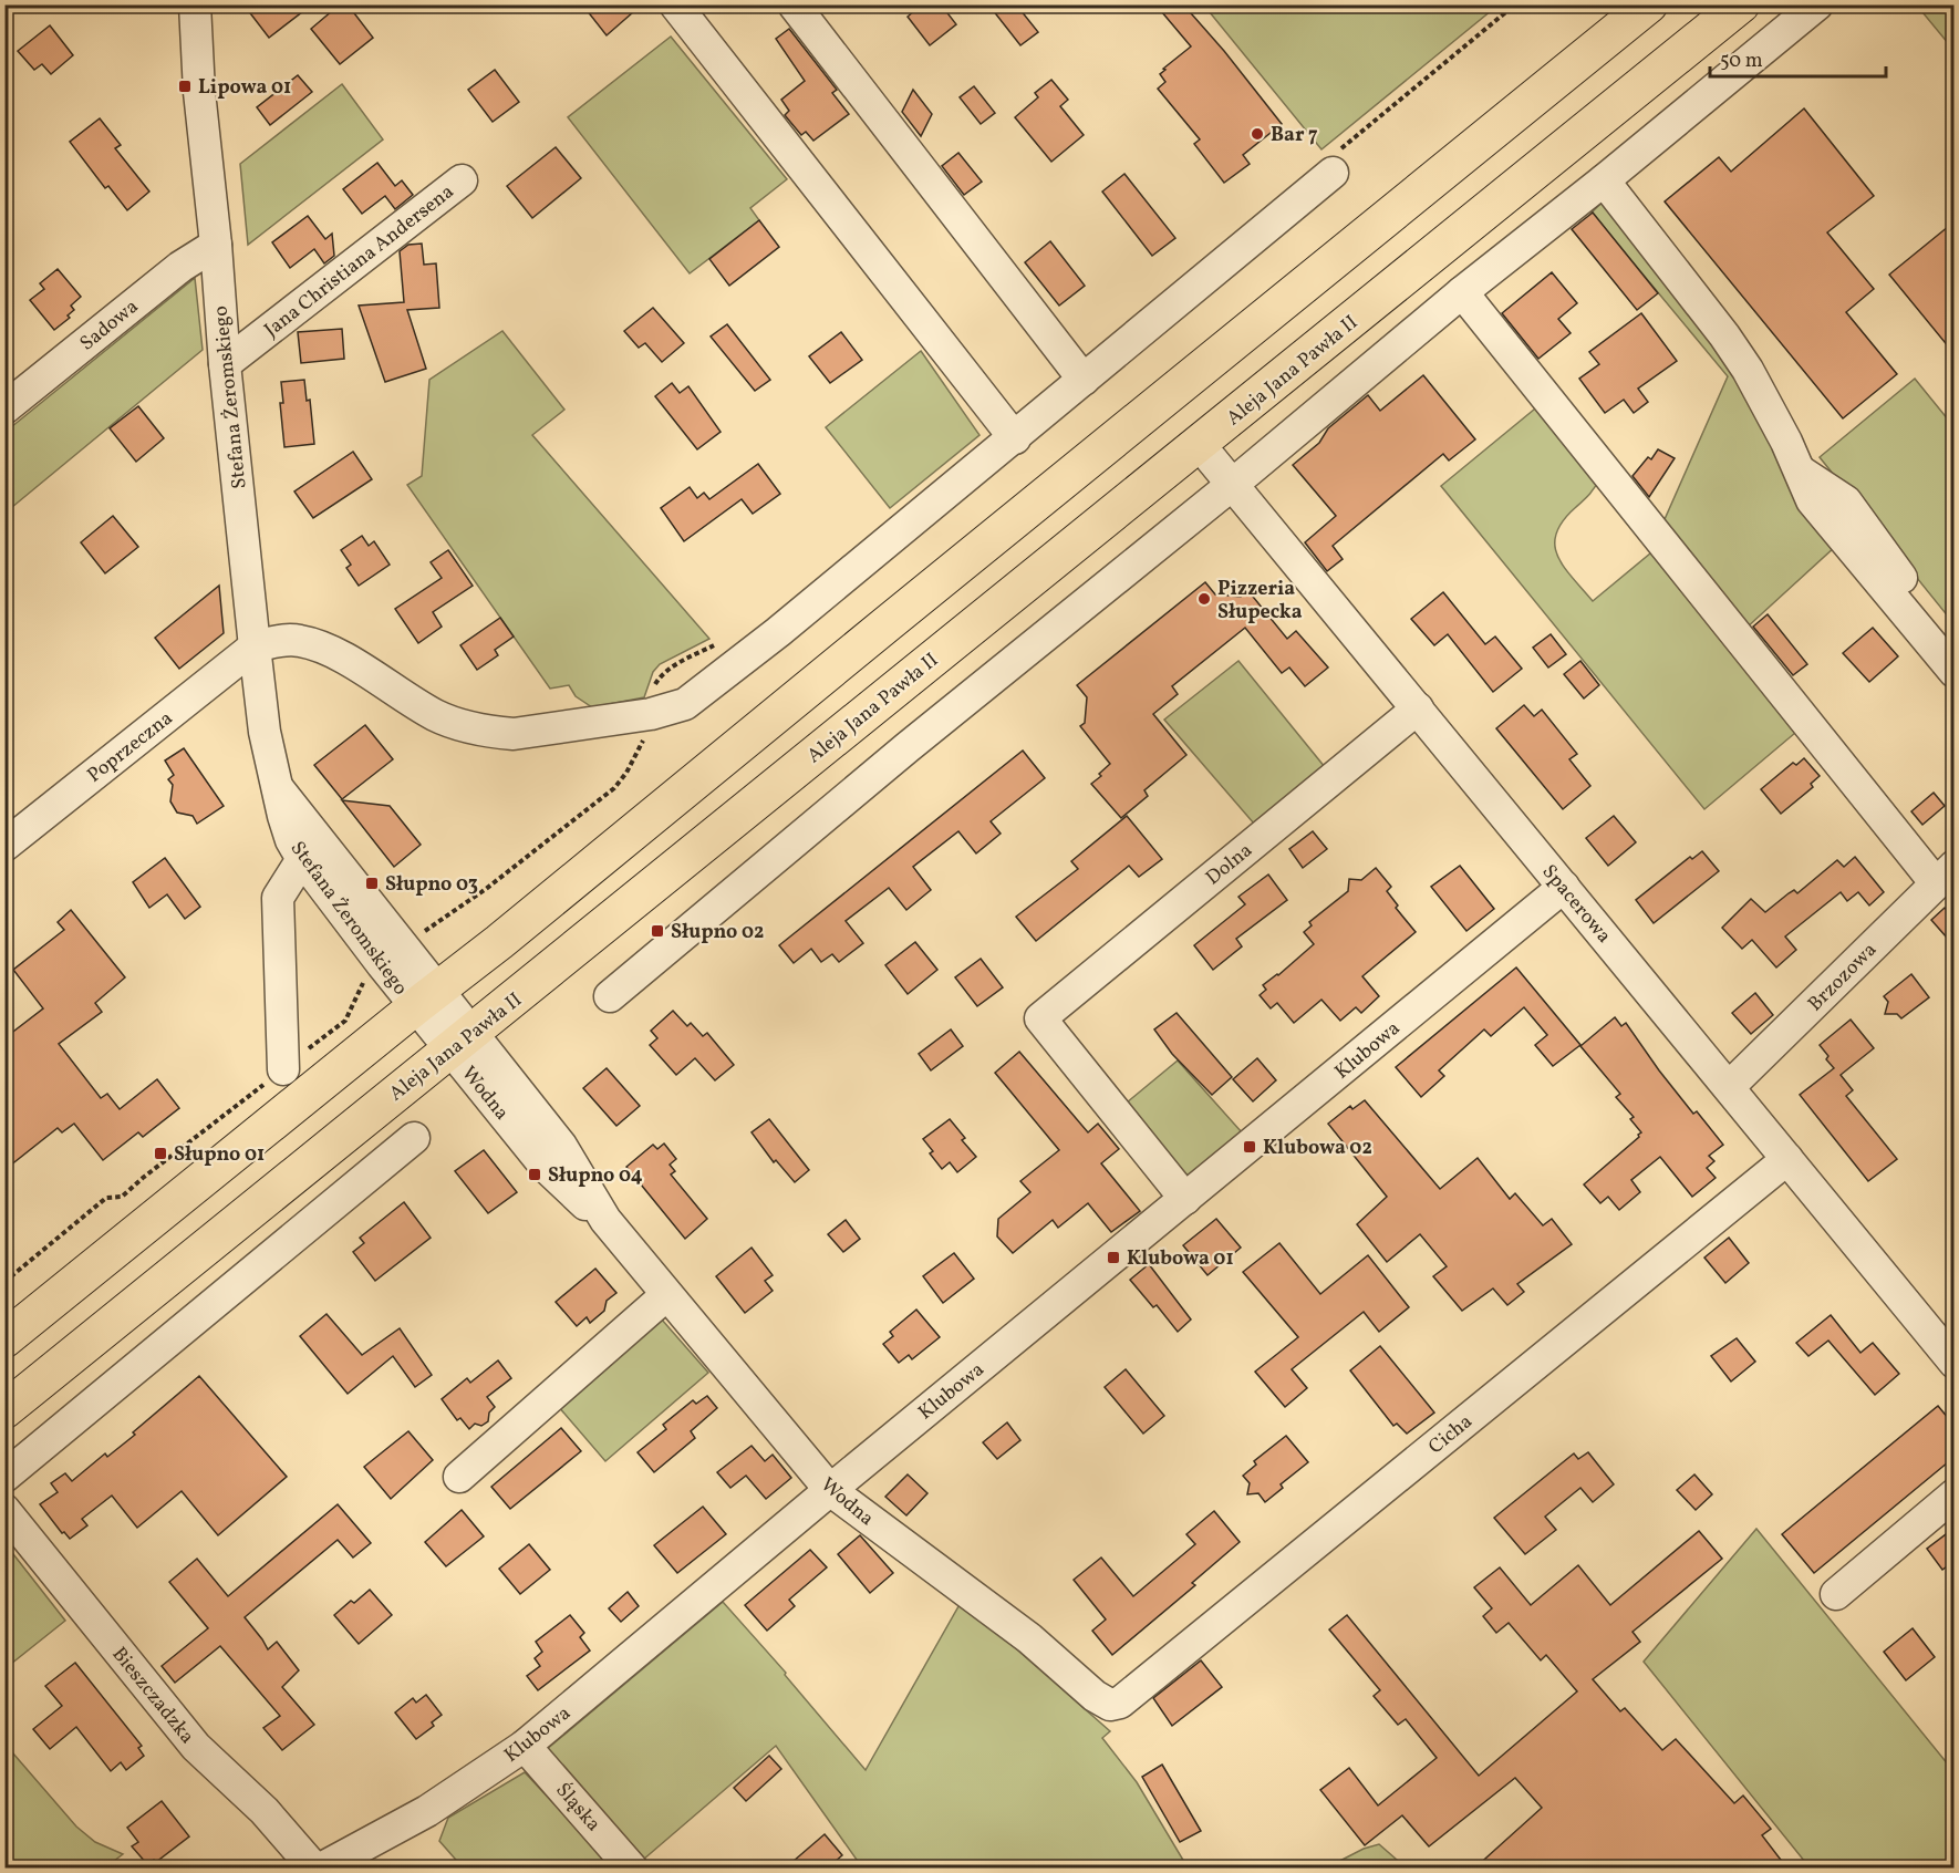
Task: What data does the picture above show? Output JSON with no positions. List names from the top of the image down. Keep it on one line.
{"streets":{"main road":["Aleja Jana Pawła II"],"street":["Jana Christiana Andersena","Sadowa","Stefana Żeromskiego","Poprzeczna","Dolna","Spacerowa","Brzozowa","Klubowa","Wodna","Cicha","Bieszczadzka","Śląska"]},"crossings":[["Jana Christiana Andersena","Stefana Żeromskiego"],["Sadowa","Stefana Żeromskiego"],["Aleja Jana Pawła II","Spacerowa"],["Aleja Jana Pawła II","Wodna"],["Stefana Żeromskiego","Poprzeczna"],["Stefana Żeromskiego","Wodna"],["Dolna","Spacerowa"],["Dolna","Klubowa"],["Spacerowa","Brzozowa"],["Spacerowa","Klubowa"],["Spacerowa","Cicha"],["Klubowa","Wodna"],["Klubowa","Śląska"],["Wodna","Cicha"]],"places":{"transit":["Lipowa 01","Słupno 03","Słupno 02","Klubowa 02","Słupno 01","Słupno 04","Klubowa 01"],"other":["Bar 7","Pizzeria Słupecka"]},"scale_bar":"50 m"}
